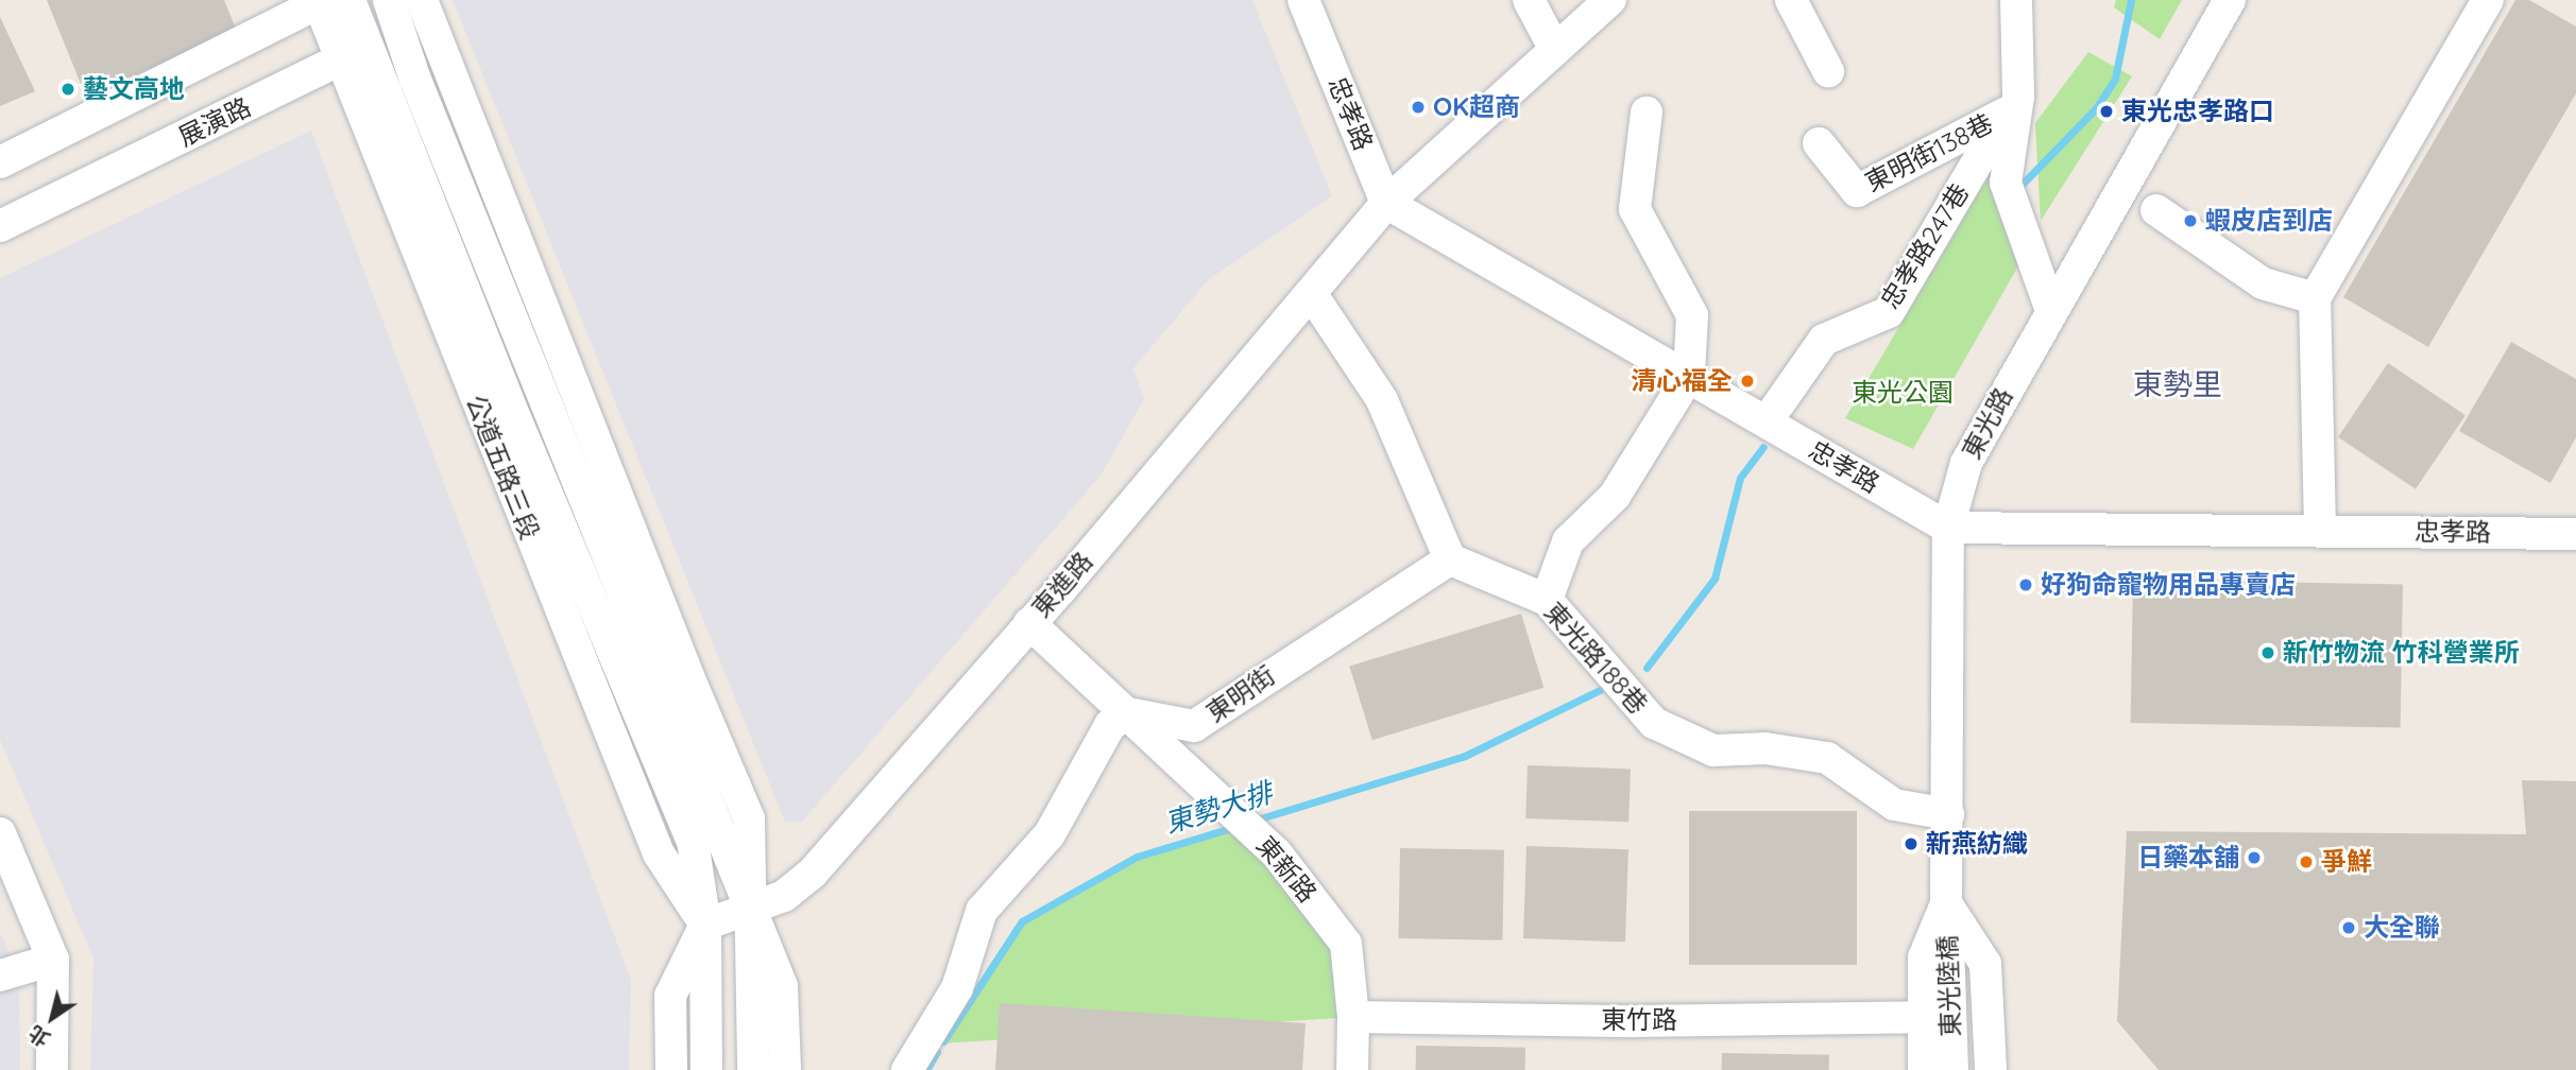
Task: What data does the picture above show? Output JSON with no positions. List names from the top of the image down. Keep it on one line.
{"streets":{"street":["忠孝路","展演路","東明街138巷","忠孝路247巷","東光路","公道五路三段","東進路","東光路188巷","東明街","東新路","東光陸橋","東竹路"]},"crossings":[["忠孝路","忠孝路247巷"],["忠孝路","東光路"],["忠孝路","東進路"],["展演路","公道五路三段"],["東明街138巷","忠孝路247巷"],["東明街138巷","東光路"],["東光路","東光路188巷"],["東光路","東光陸橋"],["東光路","東竹路"],["公道五路三段","東進路"],["東進路","東新路"],["東光路188巷","東明街"],["東明街","東新路"],["東新路","東竹路"]],"districts":["東勢里"],"water":["東勢大排"],"parks":["東光公園"],"places":["藝文高地","OK超商","東光忠孝路口","蝦皮店到店","清心福全","好狗命寵物用品專賣店","新竹物流 竹科營業所","新燕紡織","日藥本舖","爭鮮","大全聯"],"north":"bottom left"}
